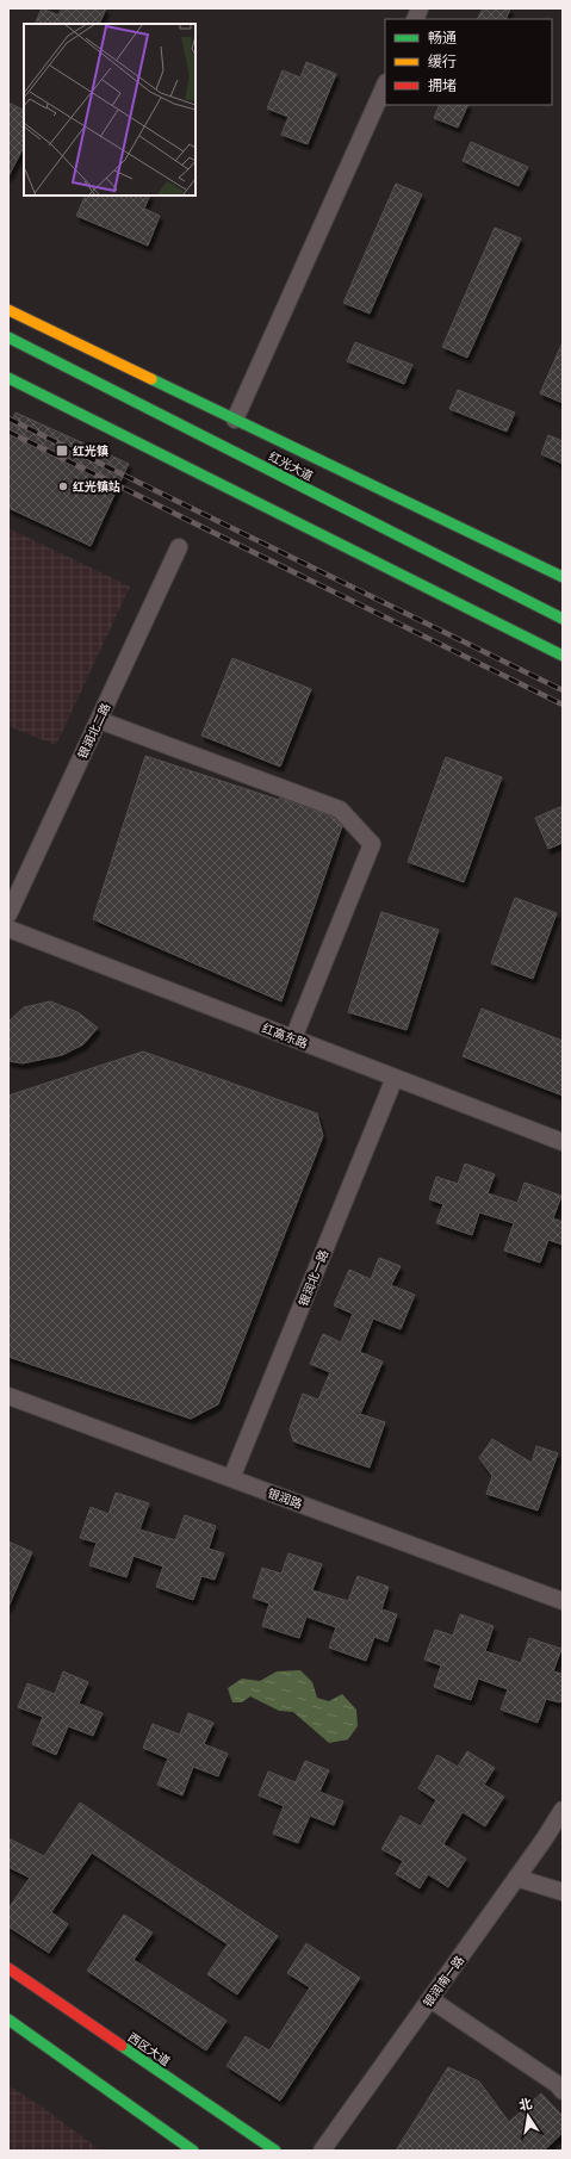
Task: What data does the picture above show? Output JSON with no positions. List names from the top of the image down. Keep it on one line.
{"streets":{"main road":["红光大道","西区大道"],"street":["银润北二路","红高东路","银润北一路","银润路","银润南一路"]},"crossings":[["红高东路","银润北一路"],["银润北一路","银润路"]],"places":{"transit":["红光镇"],"other":["红光镇站"]},"legend":["畅通","缓行","拥堵"],"north":"top"}
